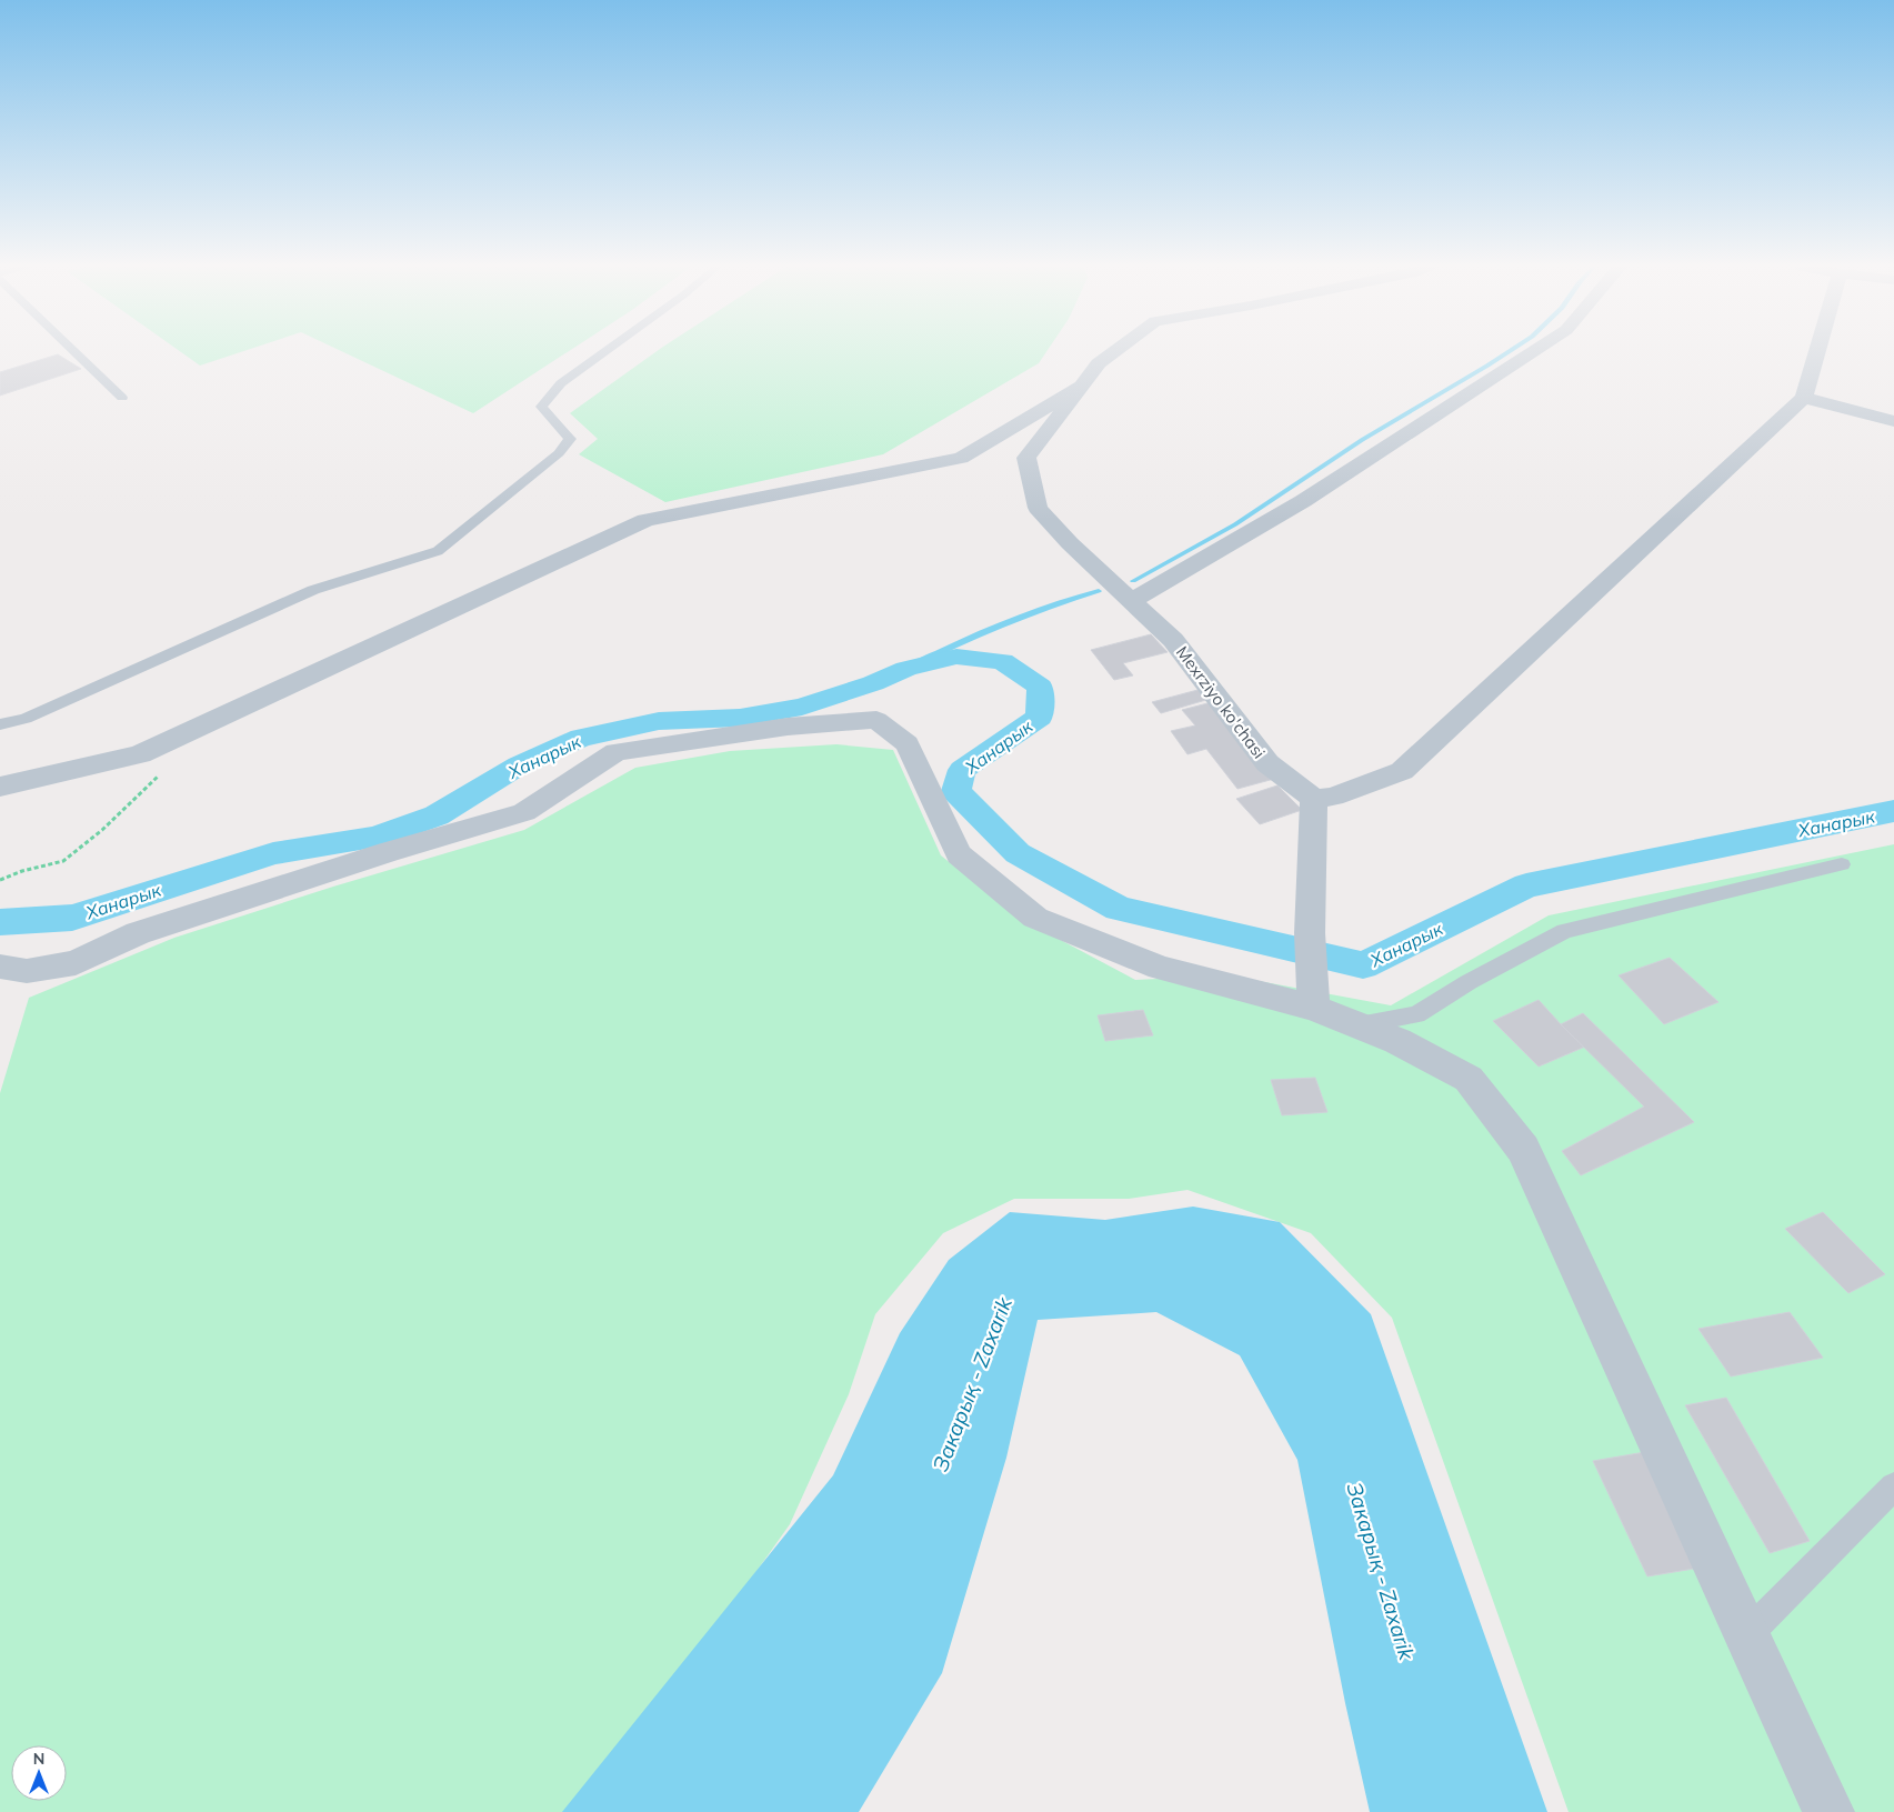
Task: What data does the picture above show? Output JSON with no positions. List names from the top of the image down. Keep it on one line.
{"streets":{"street":["Mexrziyo ko'chasi"]},"water":["Ханарык","Закарық - Zaxarik"],"north":"top"}
